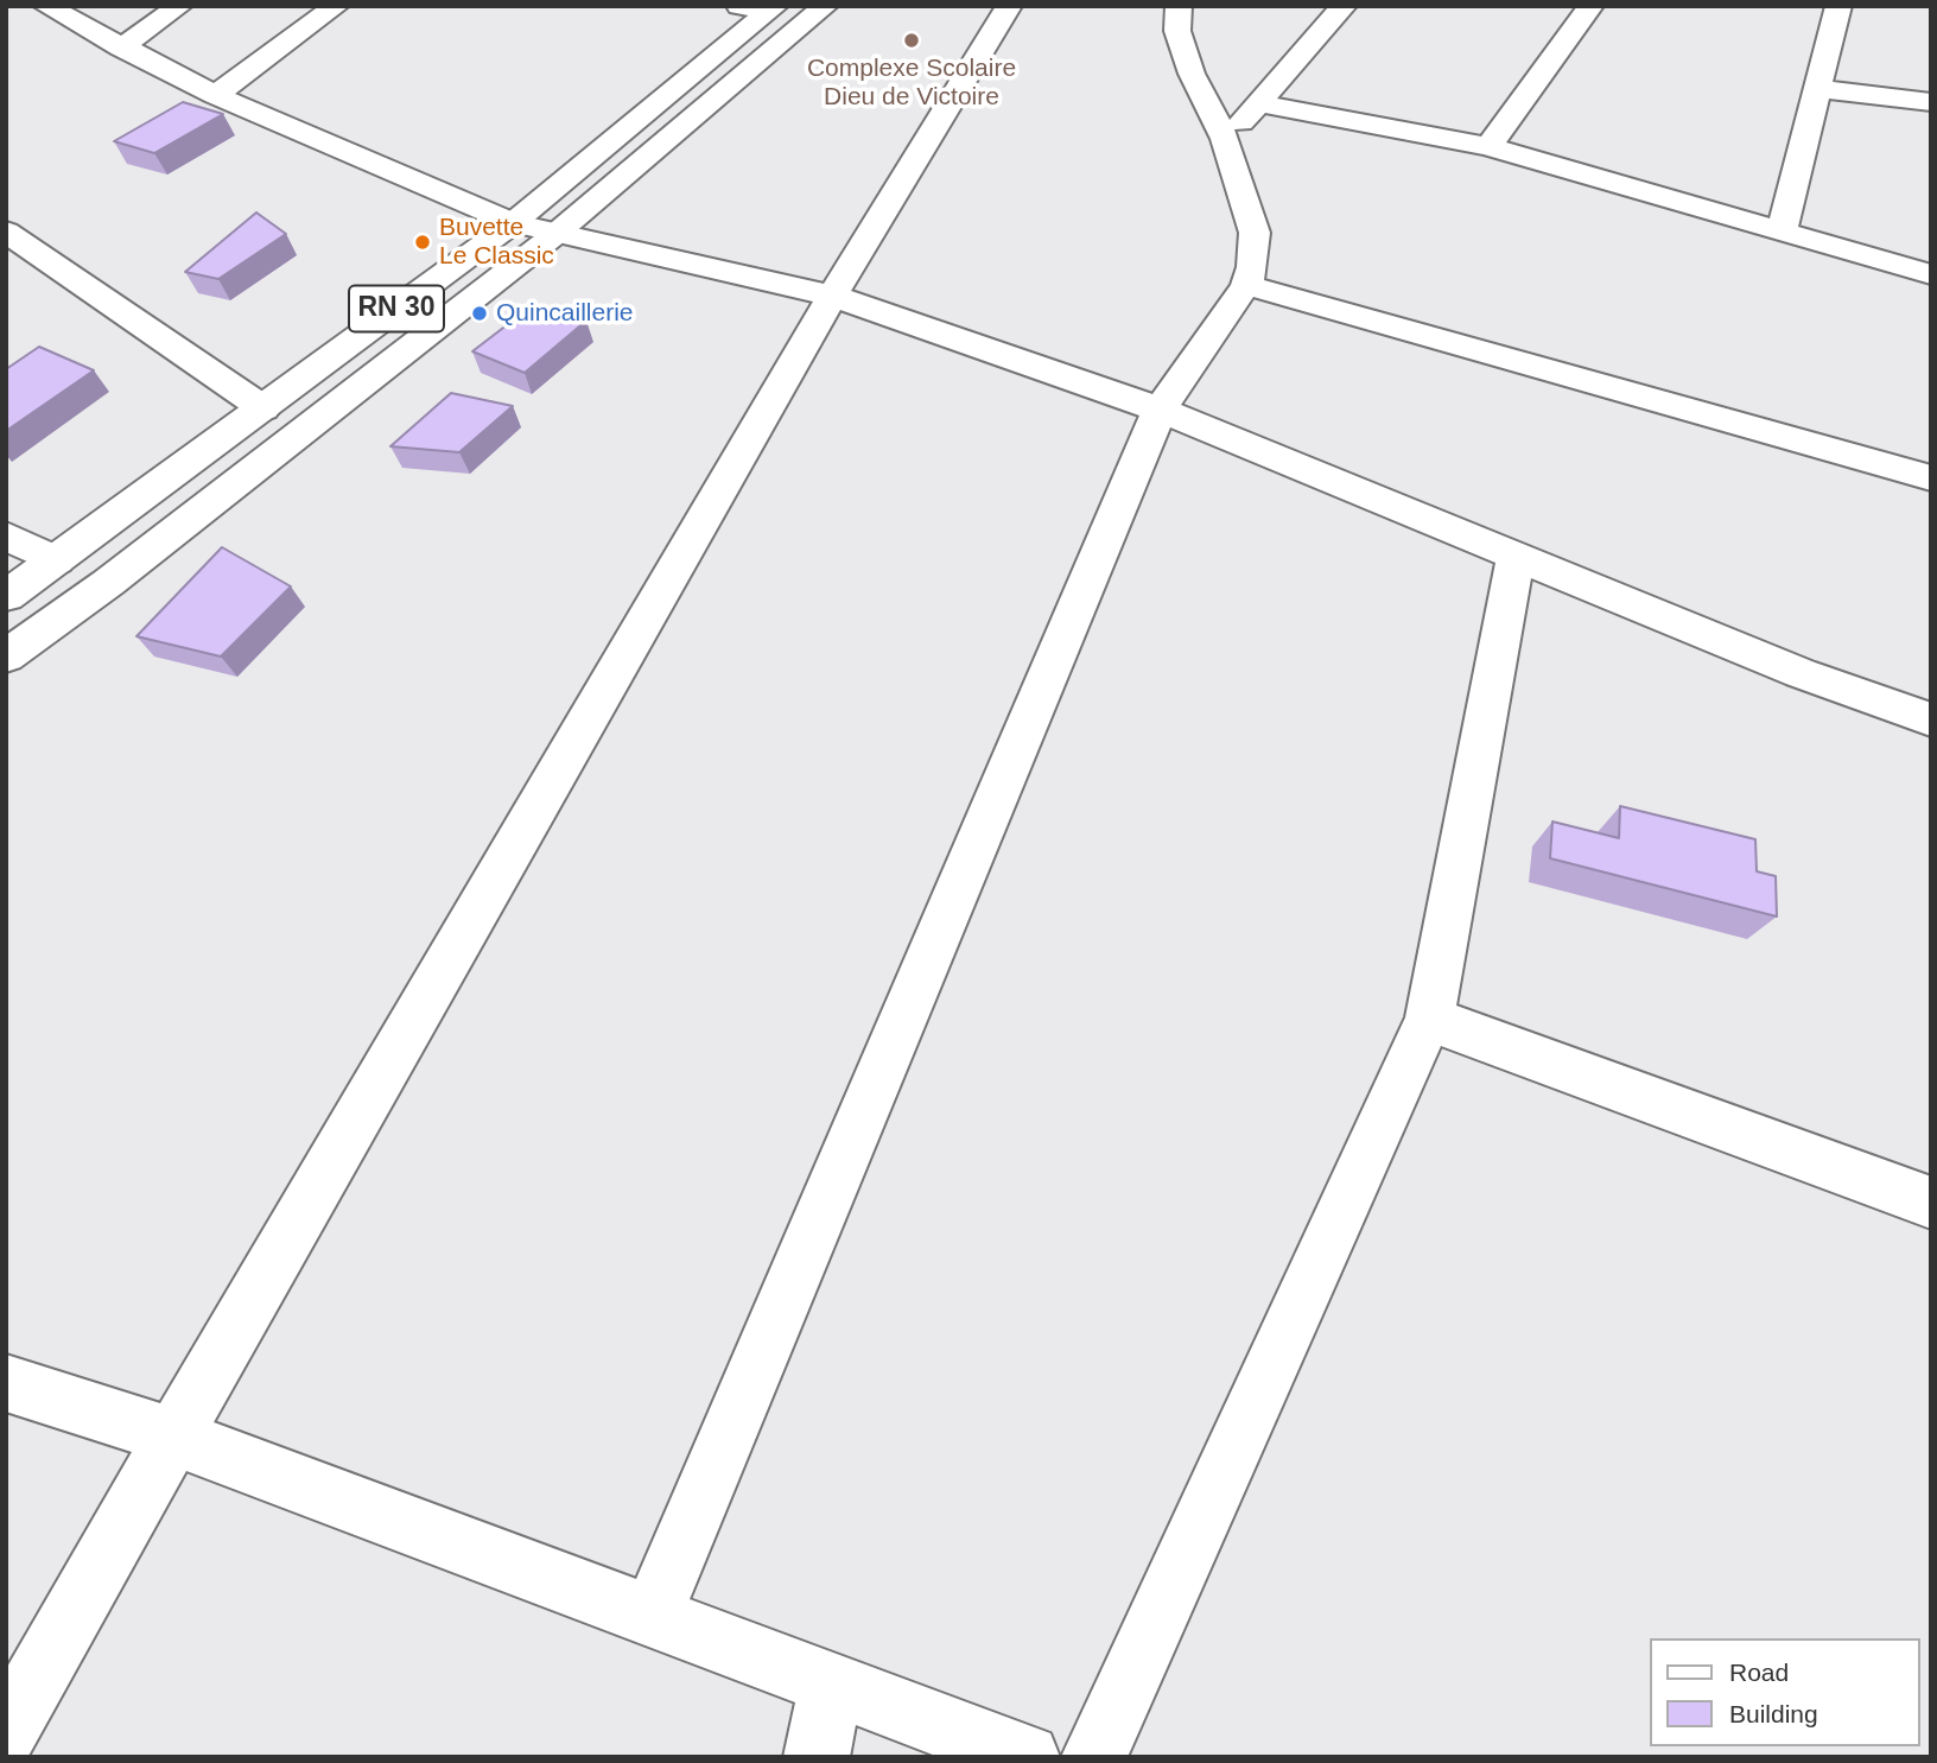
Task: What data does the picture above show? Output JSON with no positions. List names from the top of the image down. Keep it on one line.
{"streets":{"street":["RN 30"]},"places":["Complexe Scolaire Dieu de Victoire","Buvette Le Classic","Quincaillerie"],"legend":["Road","Building"]}
